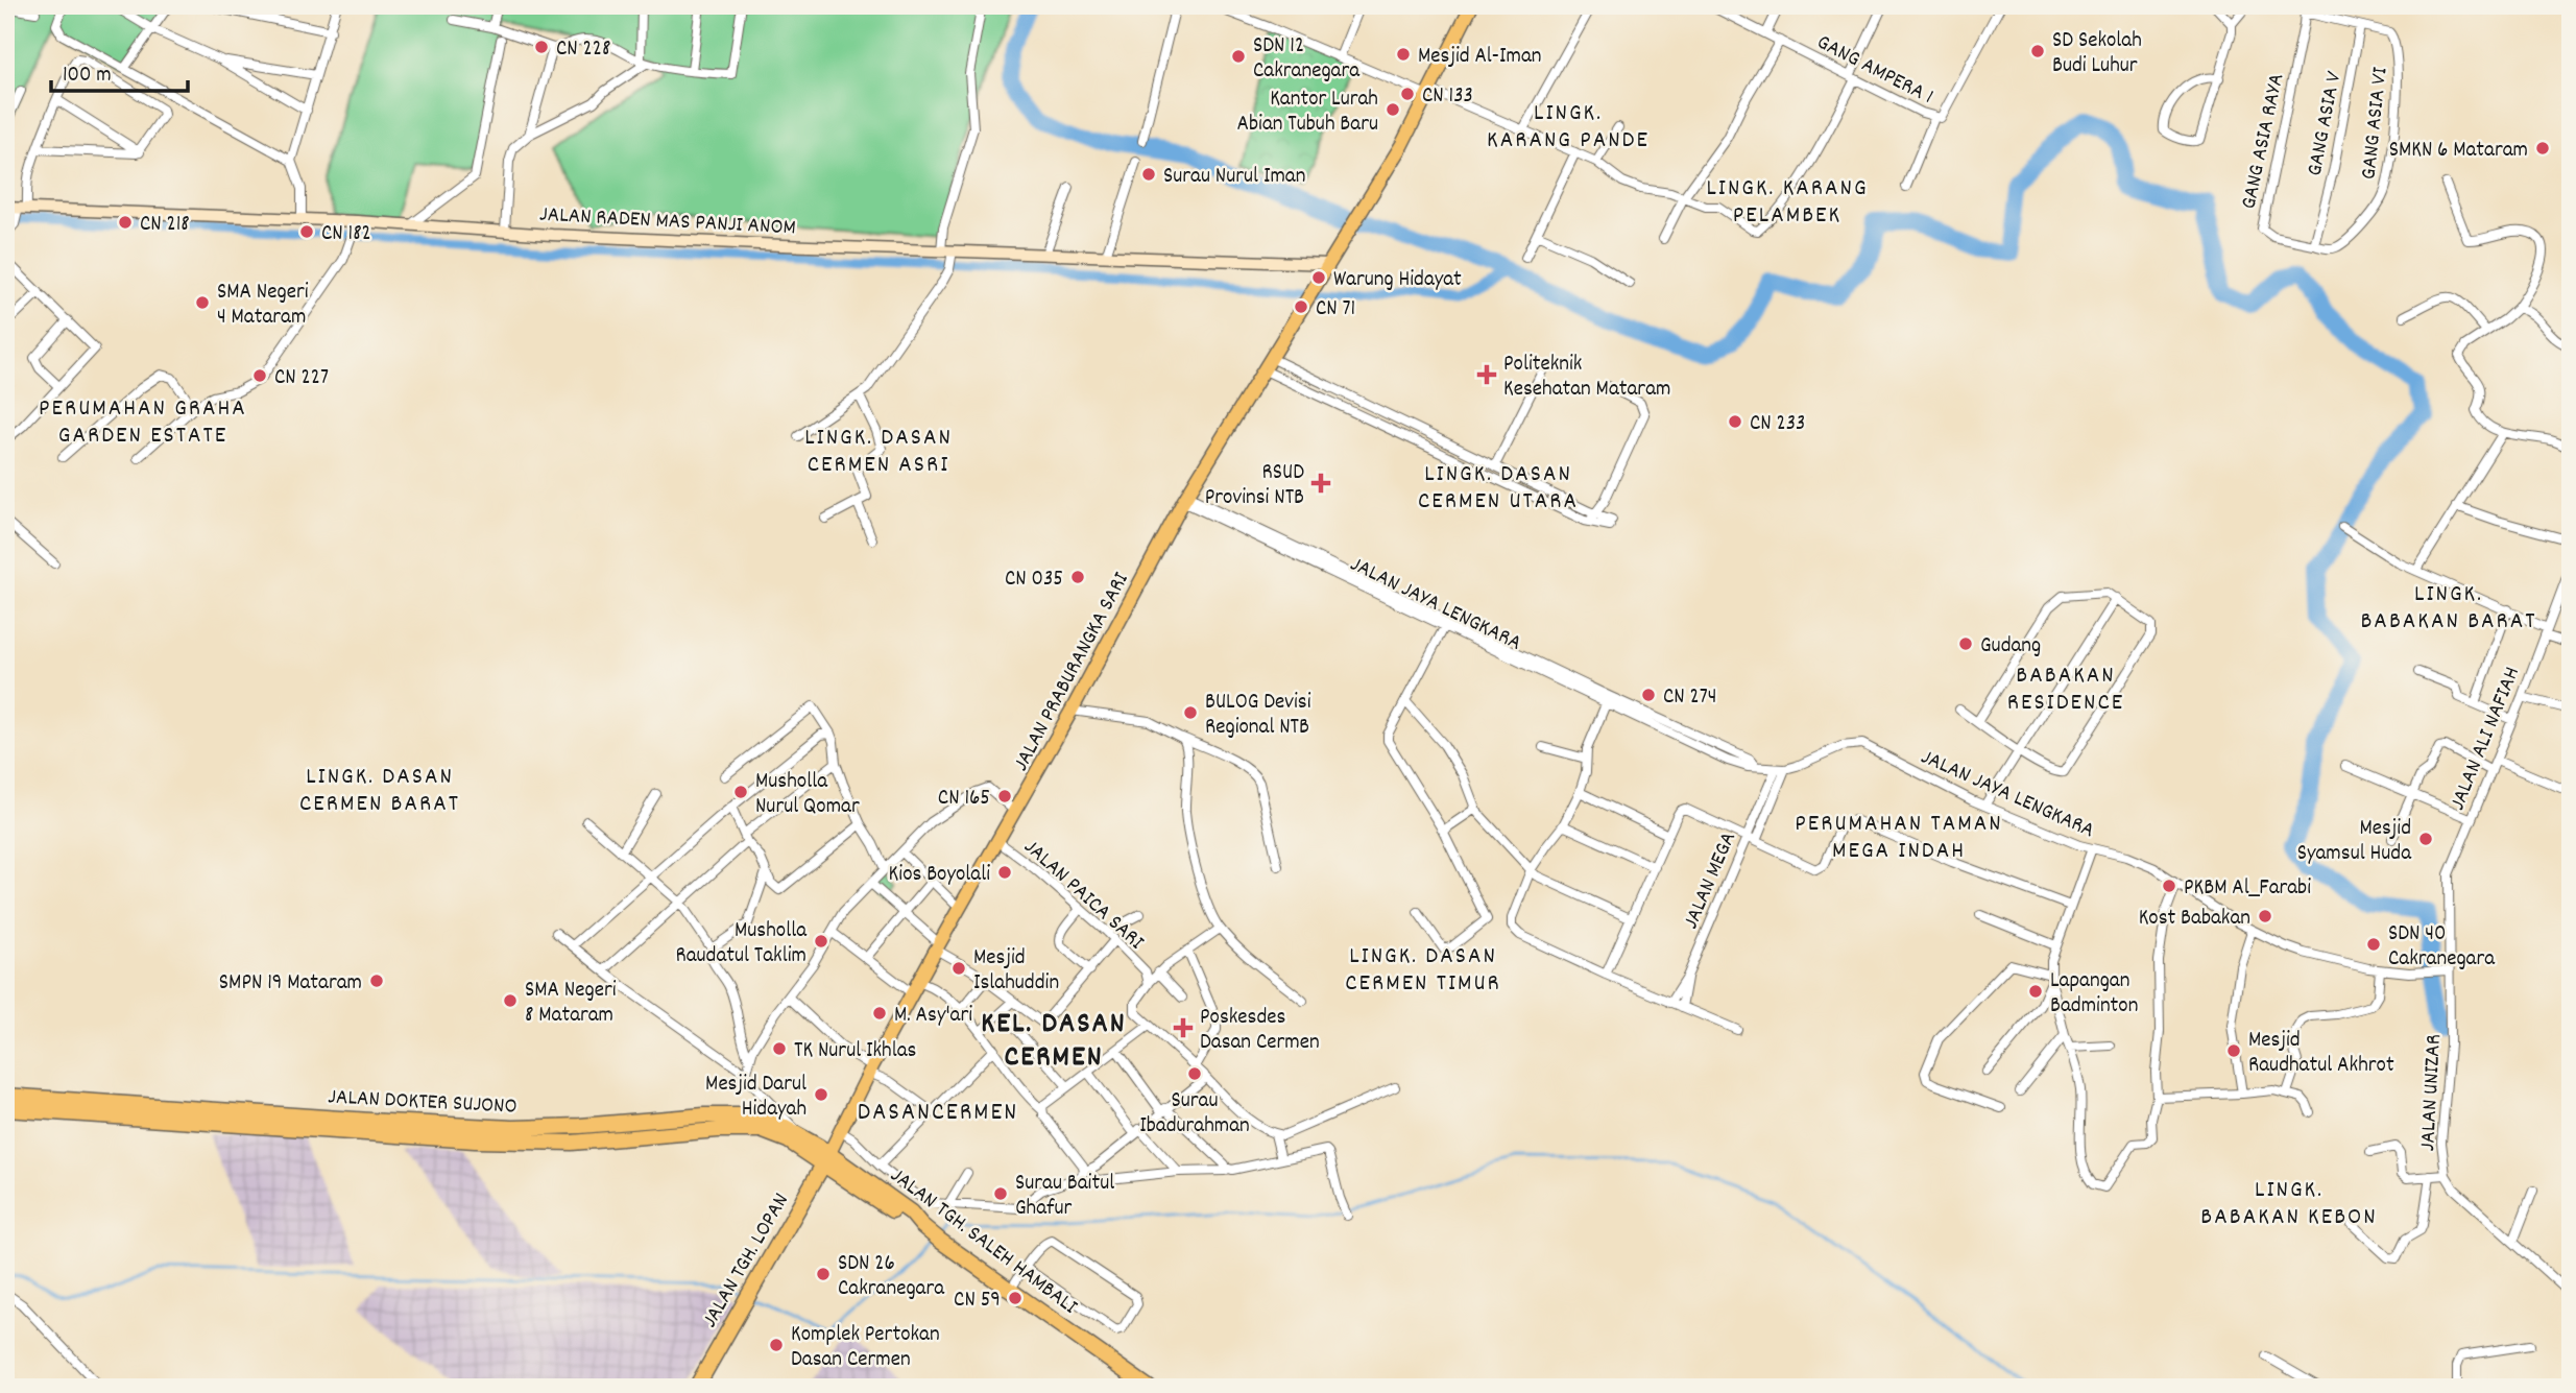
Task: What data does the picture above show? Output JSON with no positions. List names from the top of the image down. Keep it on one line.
{"streets":{"highway":["JALAN DOKTER SUJONO","JALAN TGH. SALEH HAMBALI","JALAN TGH. LOPAN"],"main road":["JALAN PRABURANGKA SARI"],"street":["GANG AMPERA 1","GANG ASIA V","GANG ASIA VI","GANG ASIA RAYA","JALAN RADEN MAS PANJI ANOM","JALAN JAYA LENGKARA","JALAN ALI NAFIAH","JALAN MEGA","JALAN PAICA SARI","JALAN UNIZAR"]},"crossings":[["GANG ASIA V","GANG ASIA VI"],["GANG ASIA V","GANG ASIA RAYA"],["GANG ASIA VI","GANG ASIA RAYA"],["JALAN RADEN MAS PANJI ANOM","JALAN PRABURANGKA SARI"],["JALAN JAYA LENGKARA","JALAN PRABURANGKA SARI"],["JALAN JAYA LENGKARA","JALAN ALI NAFIAH"],["JALAN JAYA LENGKARA","JALAN MEGA"],["JALAN JAYA LENGKARA","JALAN UNIZAR"],["JALAN PRABURANGKA SARI","JALAN PAICA SARI"],["JALAN PRABURANGKA SARI","JALAN DOKTER SUJONO"],["JALAN PRABURANGKA SARI","JALAN TGH. SALEH HAMBALI"],["JALAN PRABURANGKA SARI","JALAN TGH. LOPAN"],["JALAN ALI NAFIAH","JALAN UNIZAR"],["JALAN DOKTER SUJONO","JALAN TGH. SALEH HAMBALI"],["JALAN DOKTER SUJONO","JALAN TGH. LOPAN"],["JALAN TGH. SALEH HAMBALI","JALAN TGH. LOPAN"]],"districts":["LINGK. KARANG PANDE","LINGK. KARANG PELAMBEK","PERUMAHAN GRAHA GARDEN ESTATE","LINGK. DASAN CERMEN ASRI","LINGK. DASAN CERMEN UTARA","LINGK. BABAKAN BARAT","BABAKAN RESIDENCE","LINGK. DASAN CERMEN BARAT","PERUMAHAN TAMAN MEGA INDAH","LINGK. DASAN CERMEN TIMUR","KEL. DASAN CERMEN","DASANCERMEN","LINGK. BABAKAN KEBON"],"places":{"other":["CN 228","SD Sekolah Budi Luhur","Mesjid Al-Iman","SDN 12 Cakranegara","CN 133","Kantor Lurah Abian Tubuh Baru","SMKN 6 Mataram","Surau Nurul Iman","CN 218","CN 182","Warung Hidayat","SMA Negeri 4 Mataram","CN 71","CN 227","CN 233","CN 035","Gudang","CN 274","BULOG Devisi Regional NTB","Musholla Nurul Qomar","CN 165","Mesjid Syamsul Huda","Kios Boyolali","PKBM Al_Farabi","Kost Babakan","Musholla Raudatul Taklim","SDN 40 Cakranegara","Mesjid Islahuddin","SMPN 19 Mataram","Lapangan Badminton","SMA Negeri 8 Mataram","M. Asy'ari","TK Nurul Ikhlas","Mesjid Raudhatul Akhrot","Surau Ibadurahman","Mesjid Darul Hidayah","Surau Baitul Ghafur","SDN 26 Cakranegara","CN 59","Komplek Pertokan Dasan Cermen"],"health":["Politeknik Kesehatan Mataram","RSUD Provinsi NTB","Poskesdes Dasan Cermen"]},"scale_bar":"100 m"}
